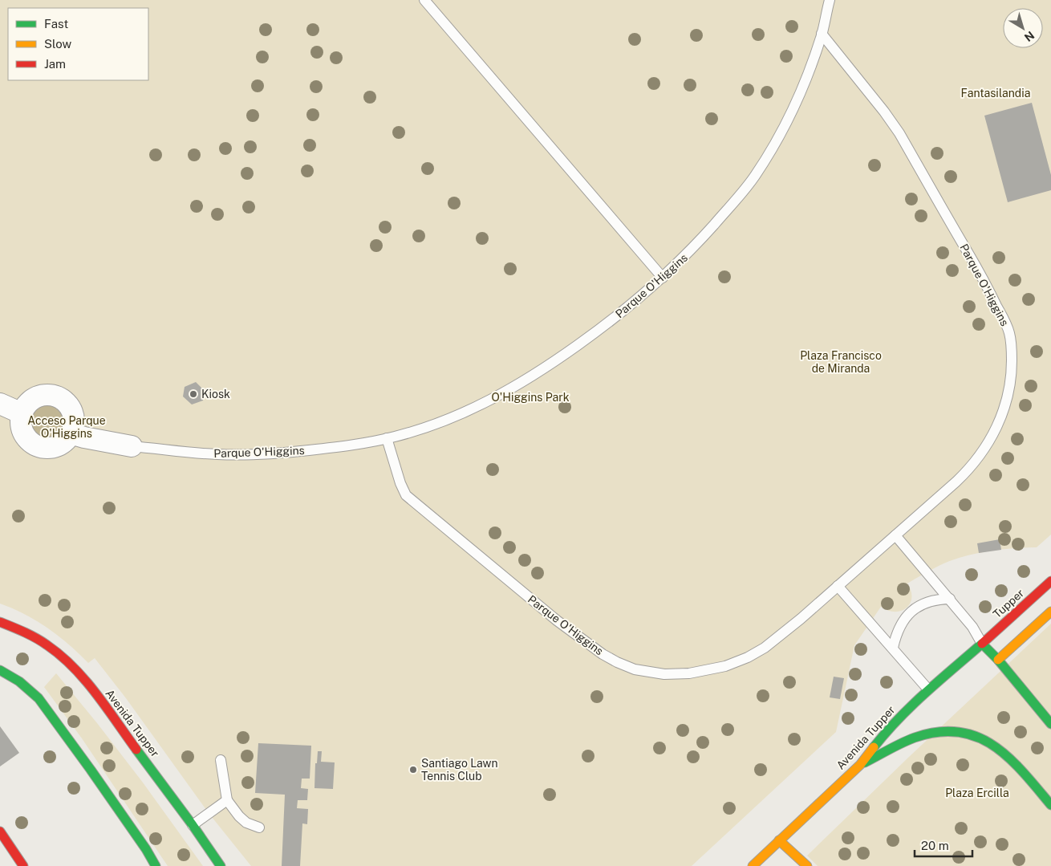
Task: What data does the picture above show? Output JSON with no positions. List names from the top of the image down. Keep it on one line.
{"streets":{"main road":["Tupper","Avenida Tupper"],"lane":["Parque O'Higgins"]},"crossings":[["Tupper","Avenida Tupper"]],"parks":["Fantasilandia","Plaza Francisco de Miranda","O'Higgins Park","Acceso Parque O'Higgins","Plaza Ercilla"],"places":["Kiosk","Santiago Lawn Tennis Club"],"legend":["Fast","Slow","Jam"],"scale_bar":"20 m","north":"bottom right"}
